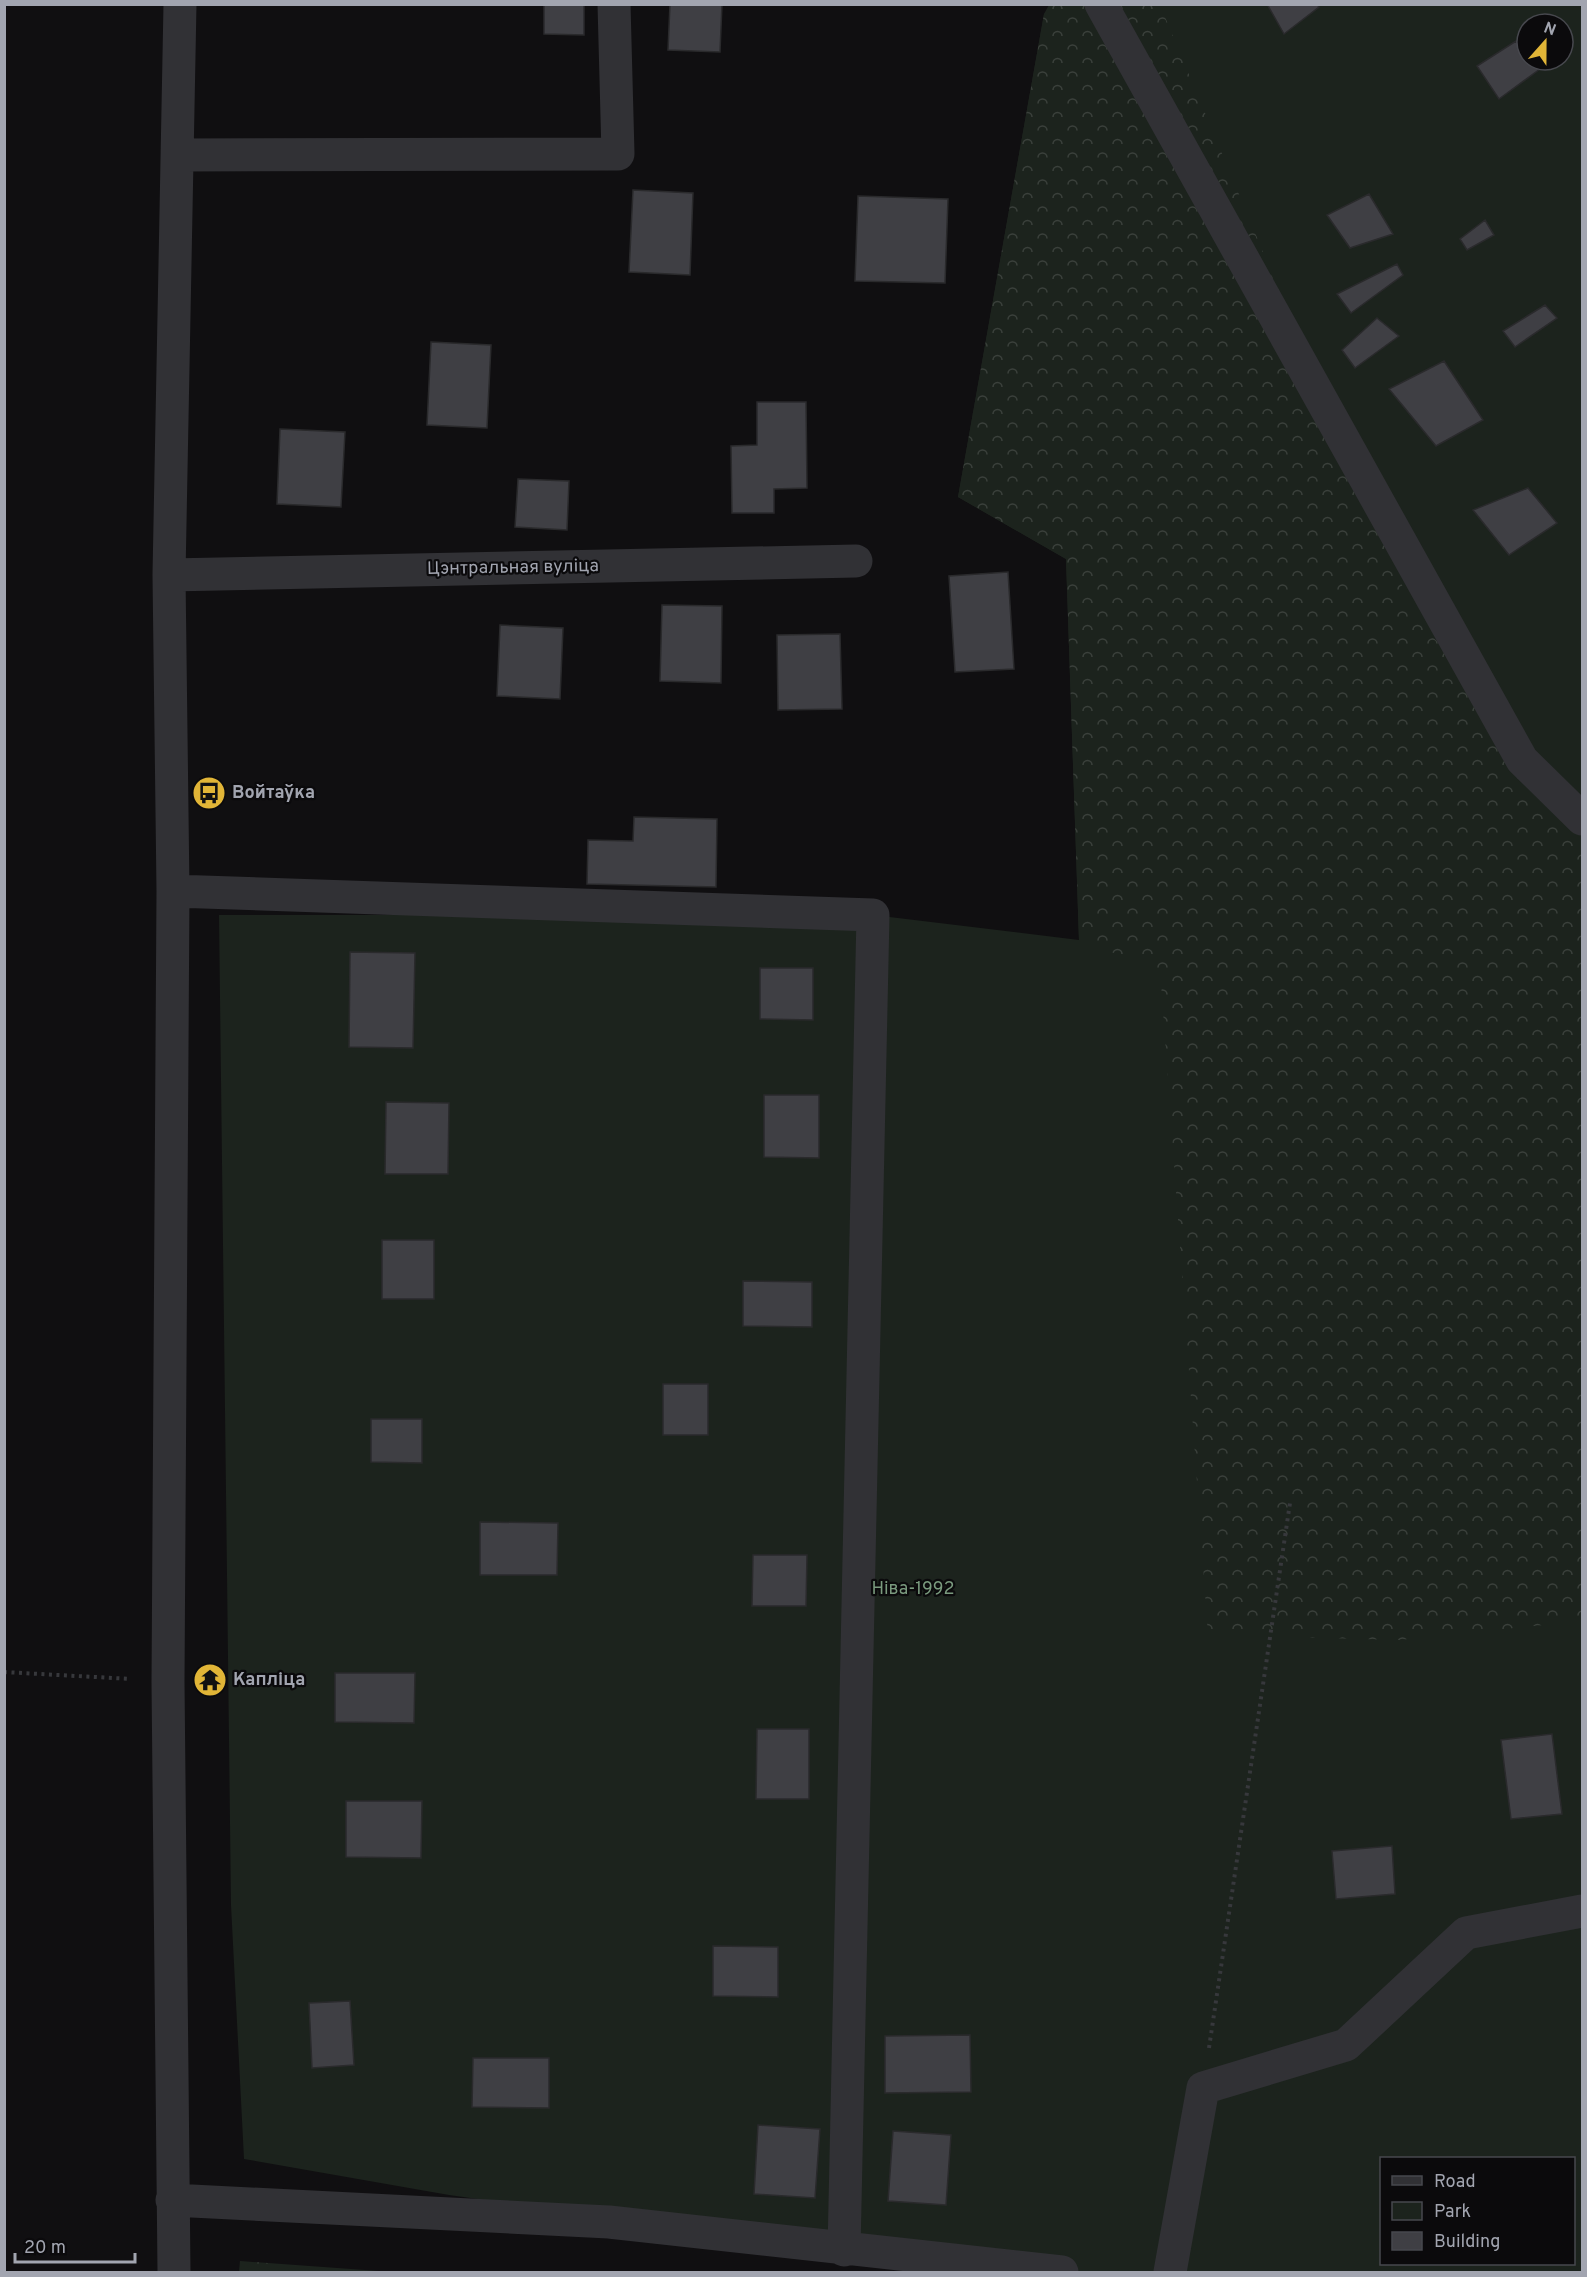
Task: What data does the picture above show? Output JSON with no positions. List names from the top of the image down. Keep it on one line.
{"streets":{"street":["Цэнтральная вуліца"]},"parks":["Ніва-1992"],"places":{"bus stop":["Войтаўка"],"temple":["Капліца"]},"legend":["Road","Park","Building"],"scale_bar":"20 m","north":"top"}
